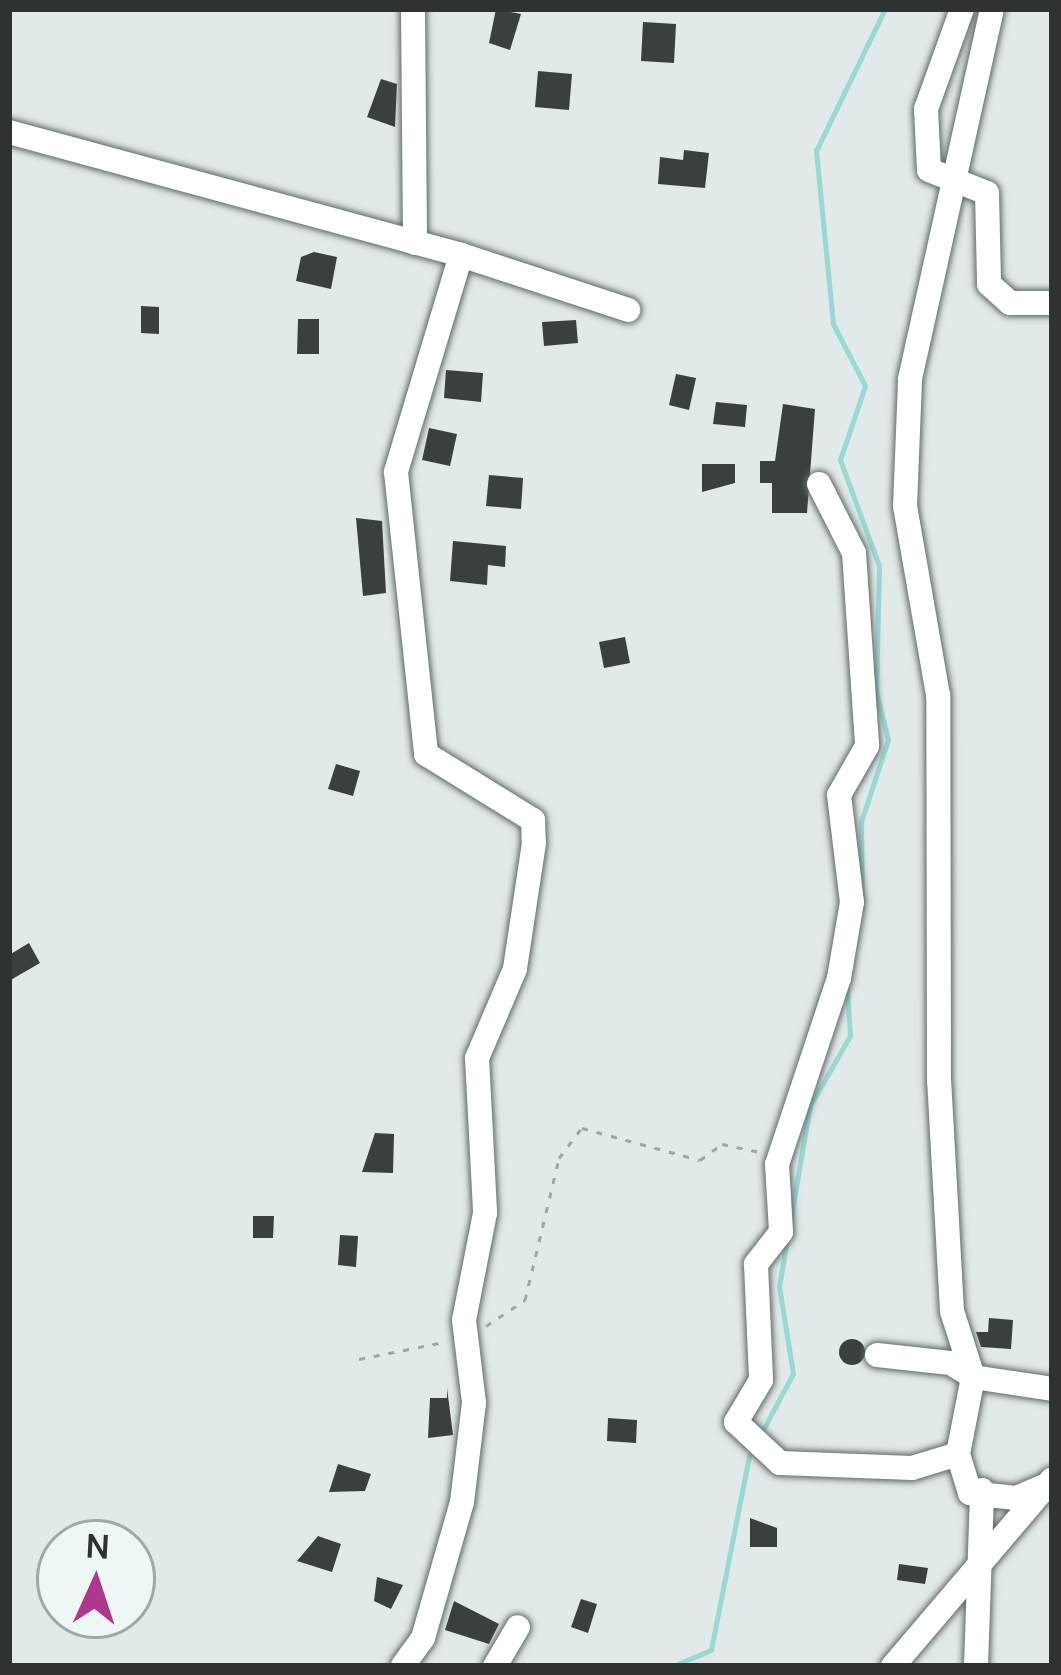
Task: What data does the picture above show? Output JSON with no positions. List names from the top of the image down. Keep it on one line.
{"north":"top"}
